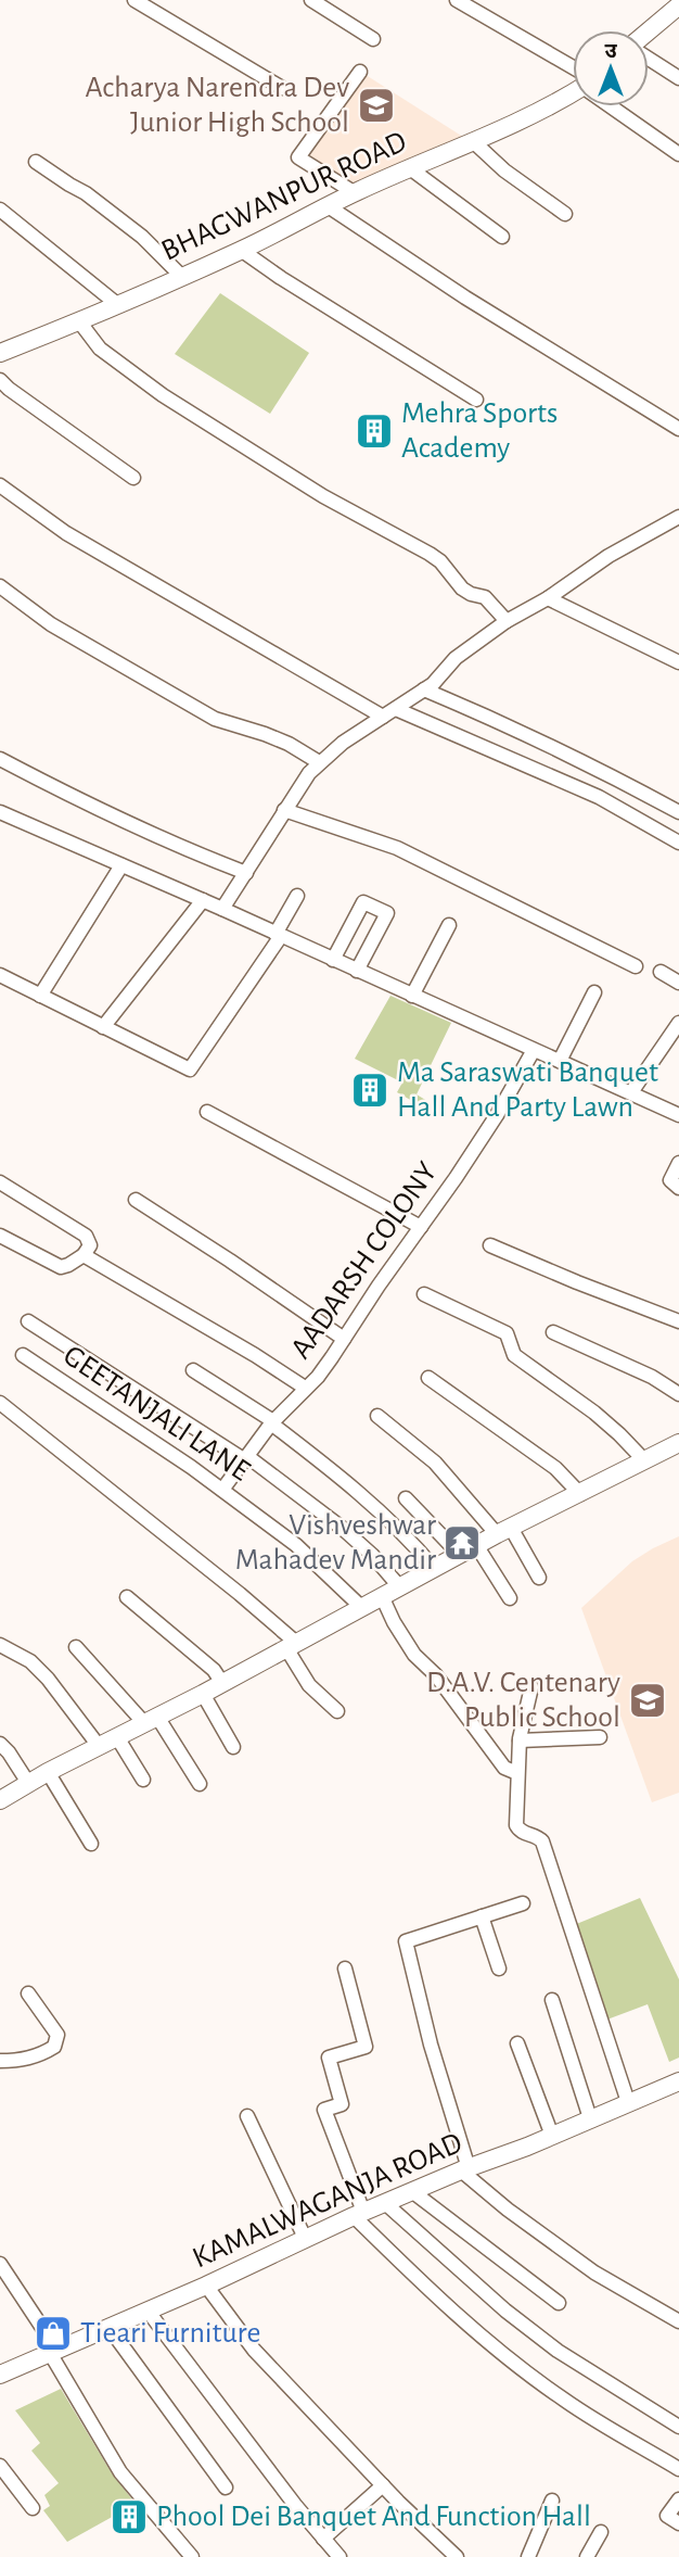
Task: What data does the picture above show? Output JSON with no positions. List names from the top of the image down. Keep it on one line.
{"streets":{"street":["BHAGWANPUR ROAD","AADARSH COLONY","GEETANJALI LANE","KAMALWAGANJA ROAD"]},"crossings":[["AADARSH COLONY","GEETANJALI LANE"]],"places":{"school or university":["Acharya Narendra Dev Junior High School","D.A.V. Centenary Public School"],"building":["Mehra Sports Academy","Ma Saraswati Banquet Hall And Party Lawn","Phool Dei Banquet And Function Hall"],"temple":["Vishveshwar Mahadev Mandir"],"shop":["Tieari Furniture"]},"north":"top"}
